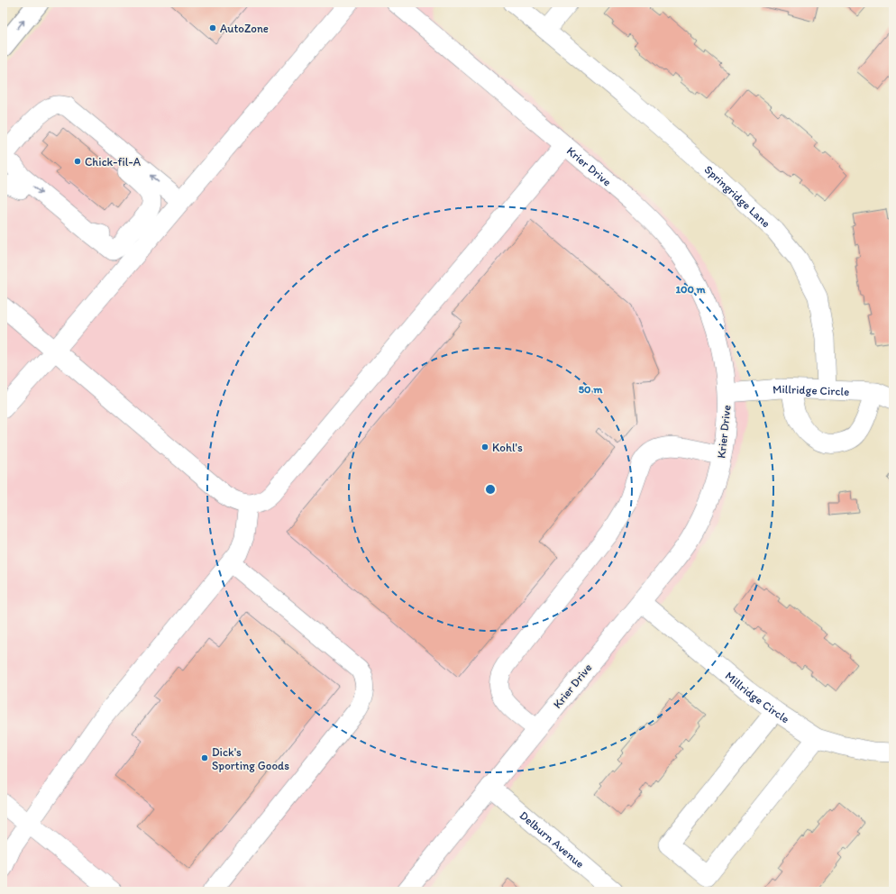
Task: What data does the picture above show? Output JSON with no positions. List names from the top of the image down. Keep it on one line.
{"streets":{"street":["Krier Drive","Springridge Lane","Millridge Circle","Delburn Avenue"]},"crossings":[["Krier Drive","Millridge Circle"],["Krier Drive","Delburn Avenue"],["Springridge Lane","Millridge Circle"]],"places":["AutoZone","Chick-fil-A","Kohl's","Dick's Sporting Goods"],"rings":["100 m","50 m"]}
